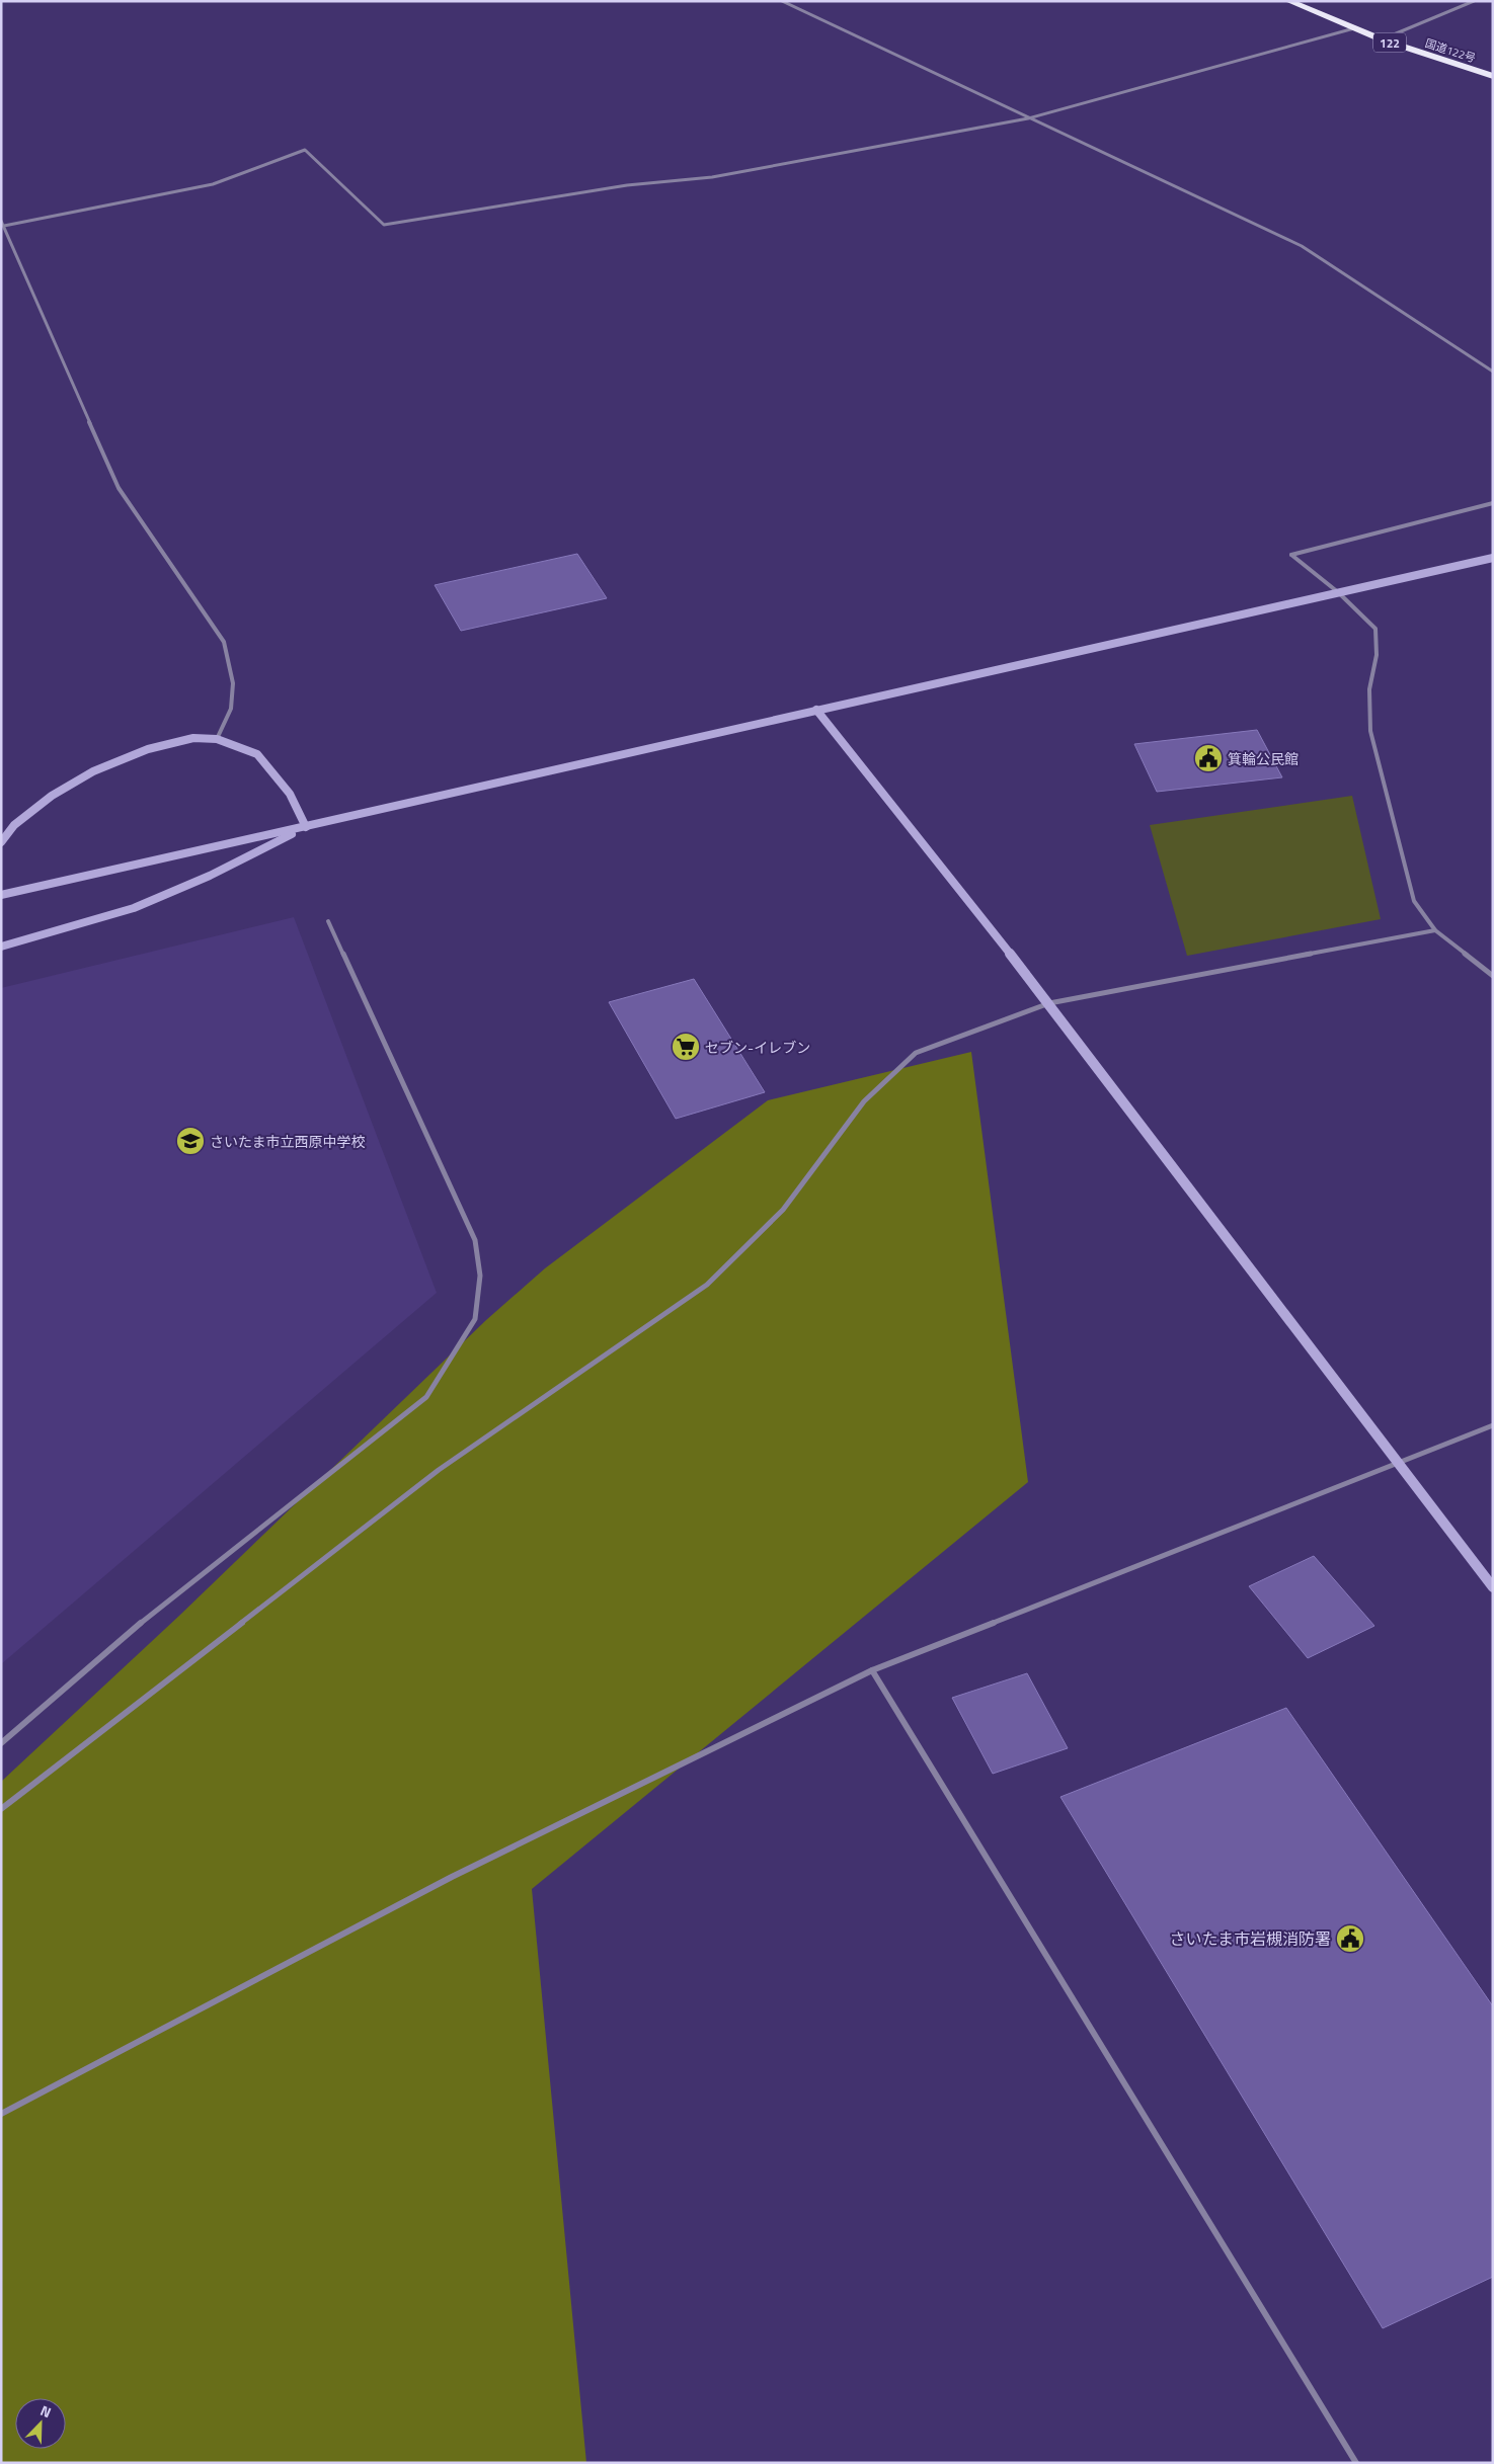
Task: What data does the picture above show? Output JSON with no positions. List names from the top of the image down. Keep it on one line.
{"streets":{"highway":["122","国道122号"]},"places":{"public building":["箕輪公民館","さいたま市岩槻消防署"],"supermarket":["セブン-イレブン"],"school or university":["さいたま市立西原中学校"]},"north":"top right"}
